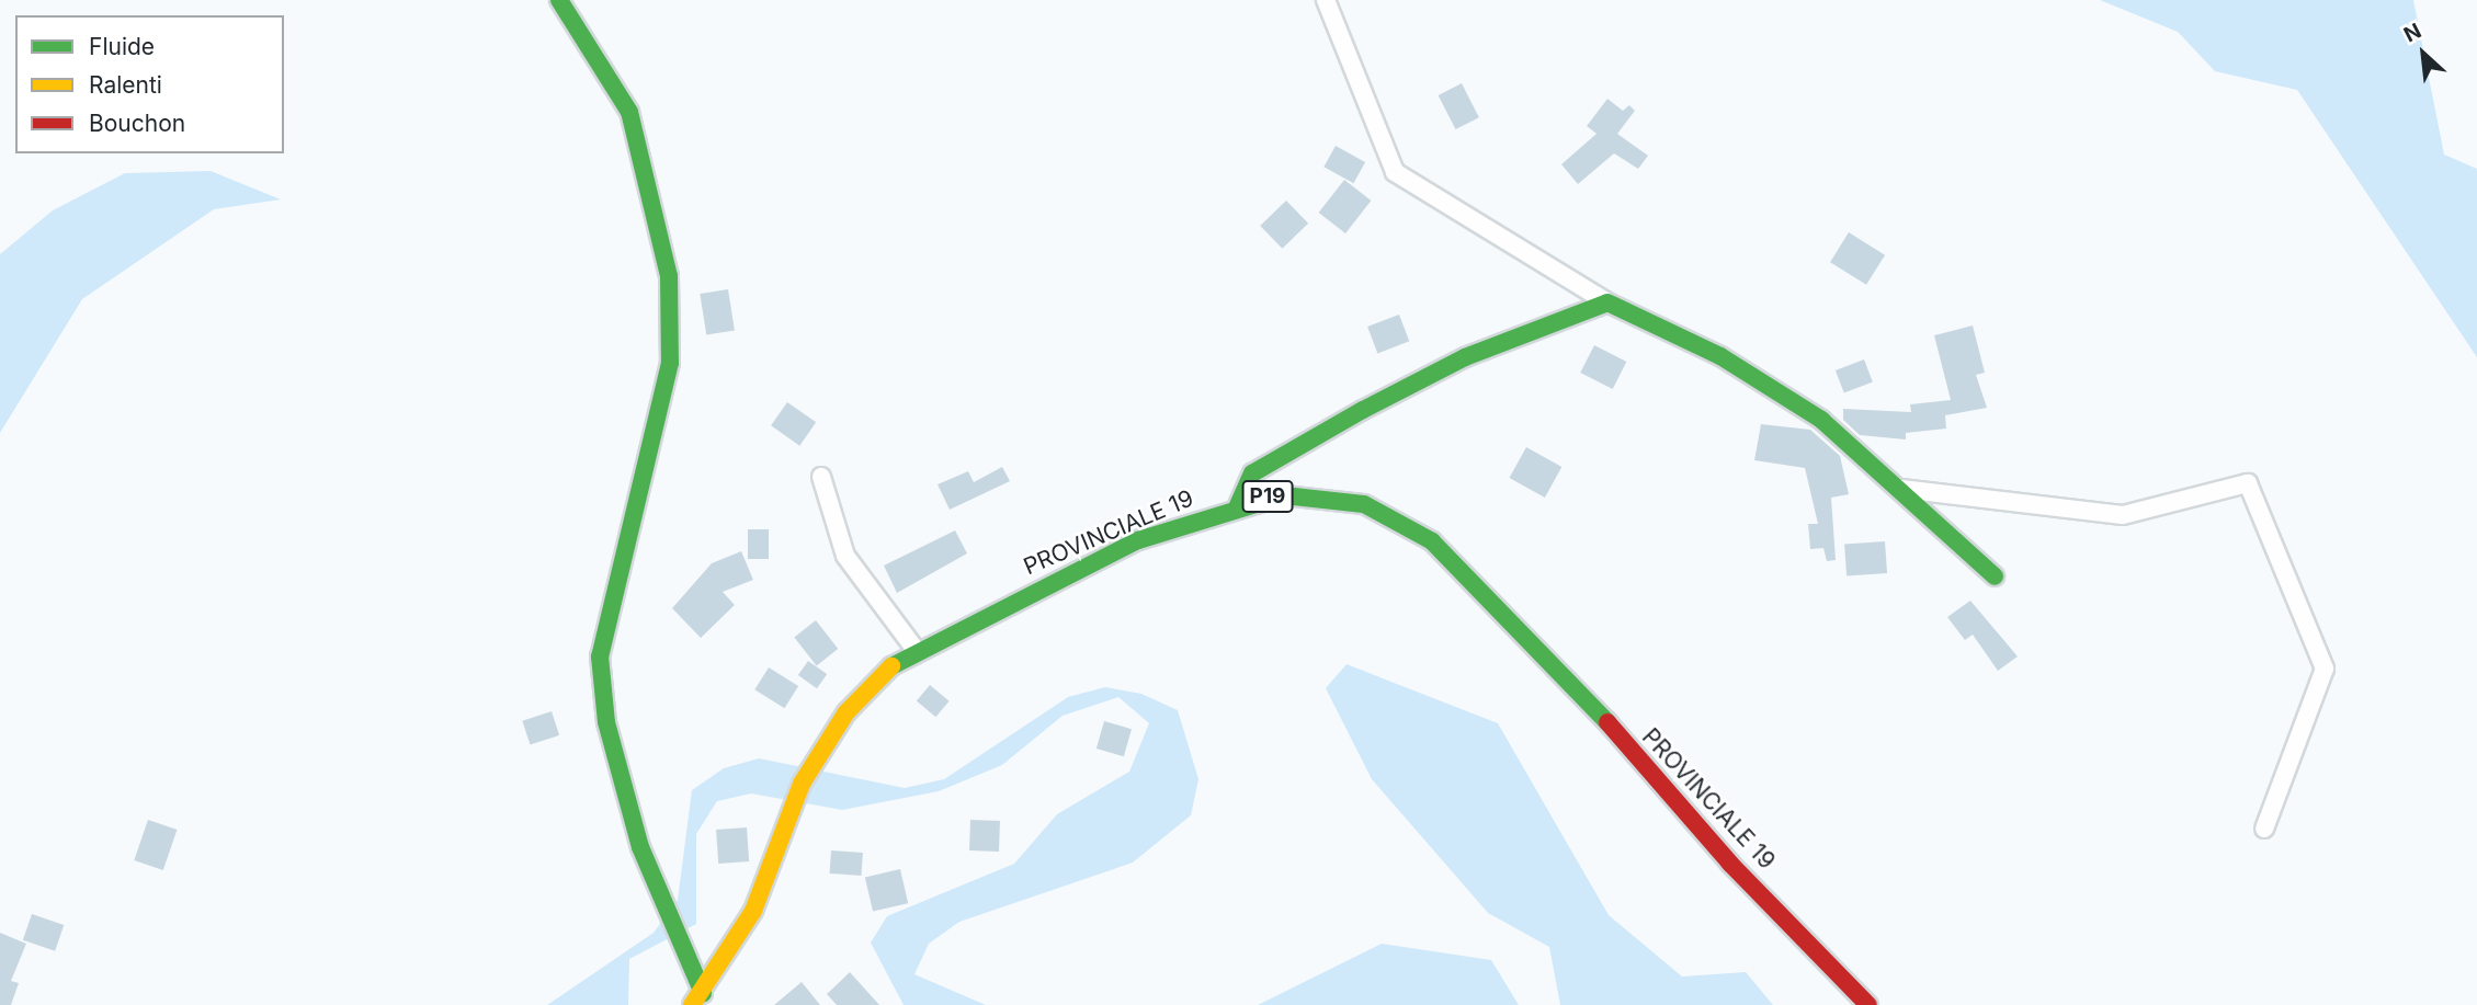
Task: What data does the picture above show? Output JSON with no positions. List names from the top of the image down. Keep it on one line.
{"streets":{"street":["P19","PROVINCIALE 19"]},"legend":["Fluide","Ralenti","Bouchon"],"north":"top left"}
